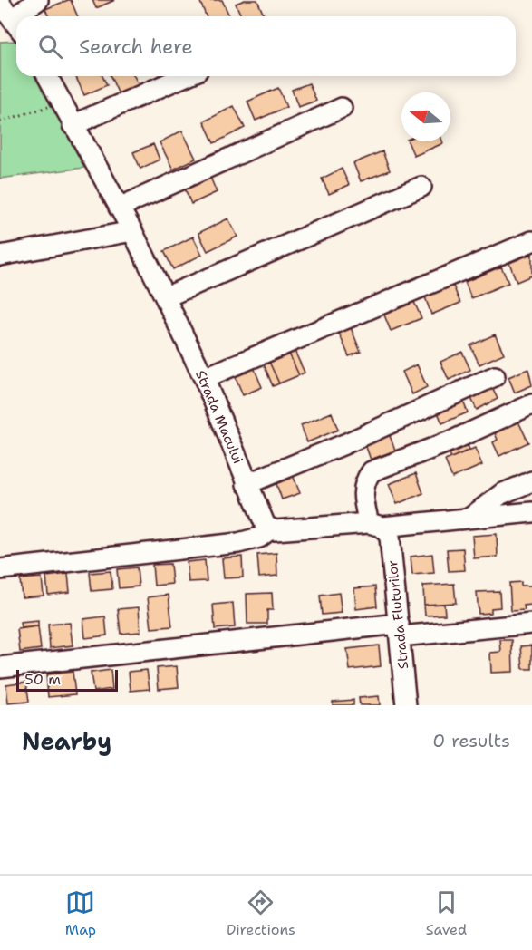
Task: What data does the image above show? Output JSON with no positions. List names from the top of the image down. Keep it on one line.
{"streets":{"street":["Strada Macului","Strada Fluturilor"]},"scale_bar":"50 m","north":"left","page":{"search":"Search here","scale":"50 m","heading":["Nearby","0 results"],"nav":["Map","Directions","Saved"]}}
